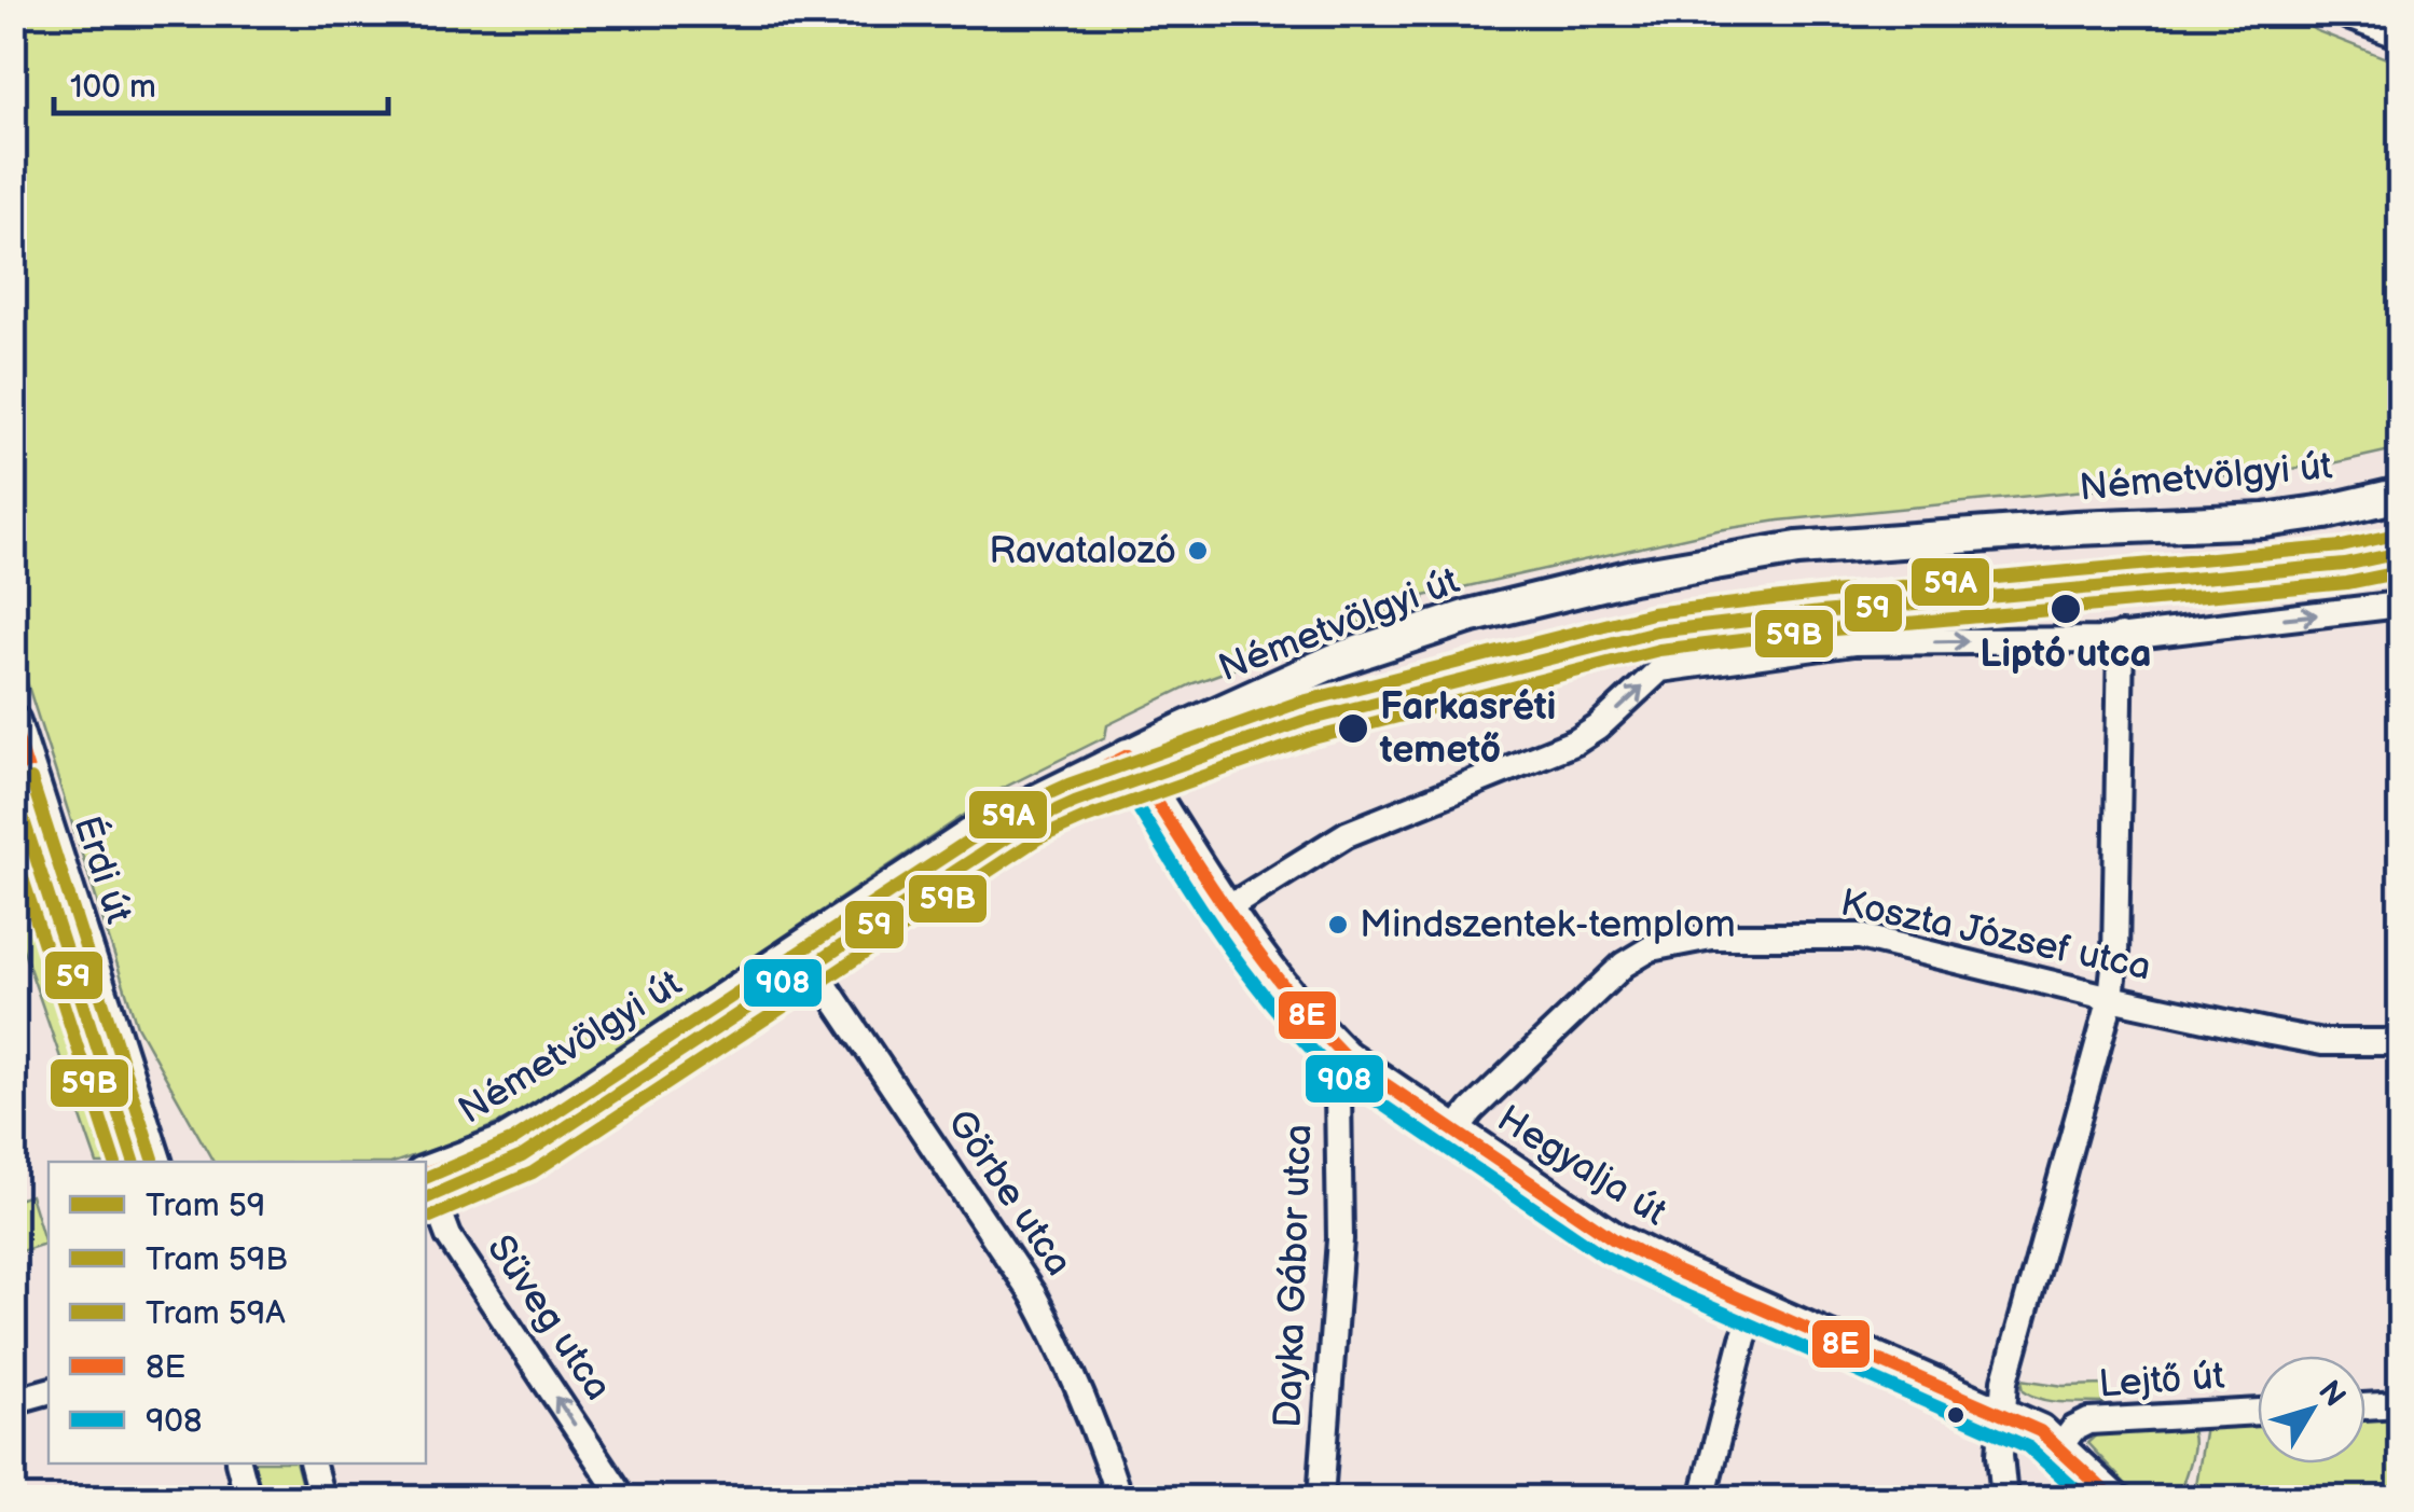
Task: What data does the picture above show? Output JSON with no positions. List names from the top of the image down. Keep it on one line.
{"streets":{"street":["Németvölgyi út","Érdi út","Koszta József utca","Hegyalja út","Görbe utca","Dayka Gábor utca","Süveg utca","Lejtő út"]},"crossings":[["Németvölgyi út","Hegyalja út"],["Németvölgyi út","Görbe utca"],["Koszta József utca","Hegyalja út"],["Hegyalja út","Dayka Gábor utca"],["Hegyalja út","Lejtő út"]],"one_way":["Süveg utca"],"places":["Ravatalozó","Liptó utca","Farkasréti temető","Mindszentek-templom"],"lines":["tram line 59A","tram line 59","tram line 59B","transit line 8E","transit line 908"],"legend":["Tram 59","Tram 59B","Tram 59A","8E","908"],"scale_bar":"100 m","north":"top right"}
